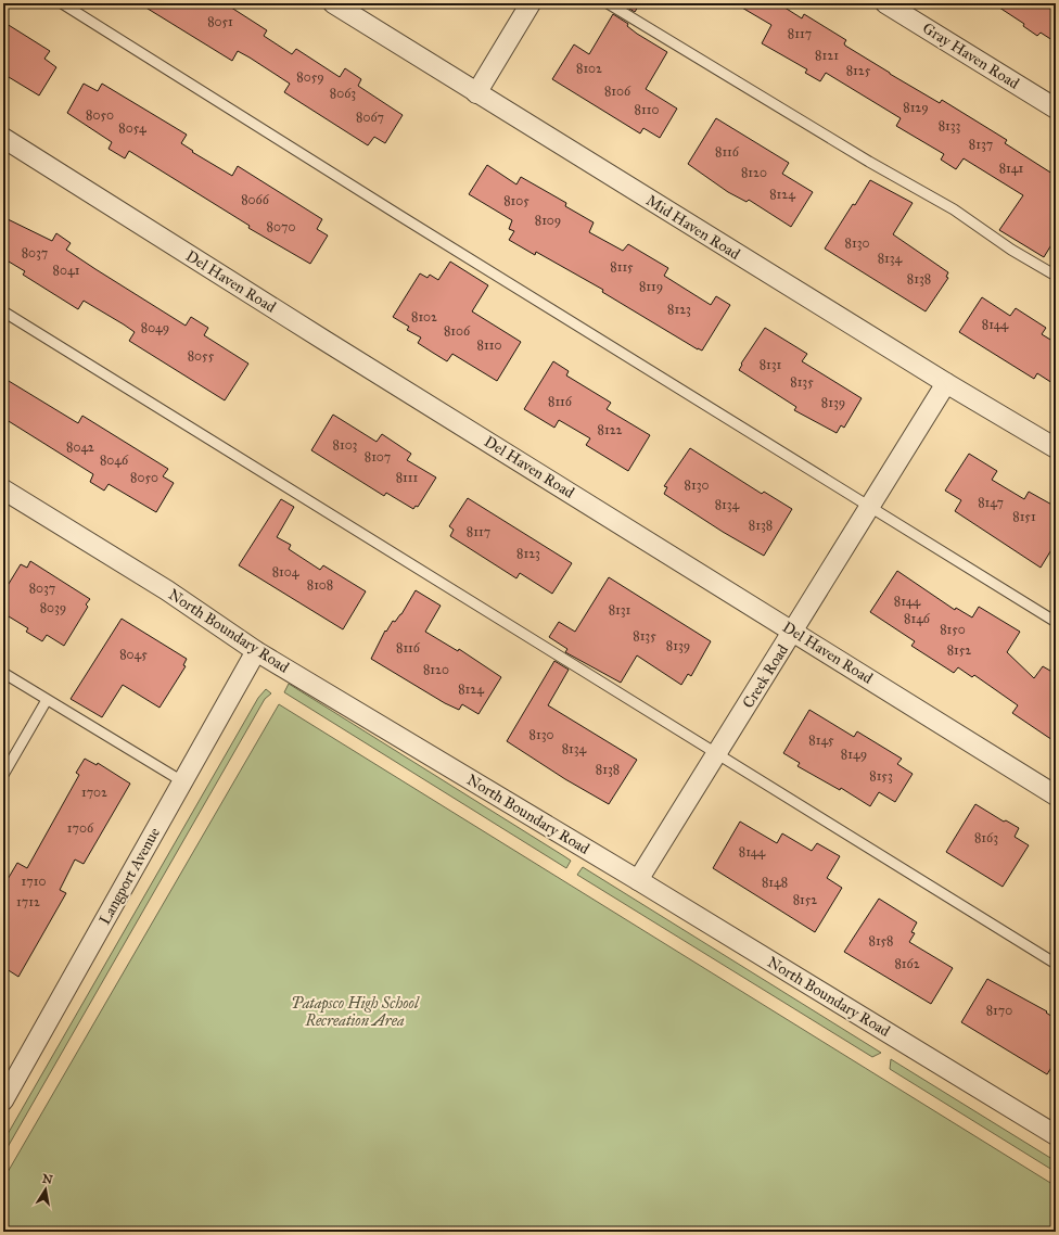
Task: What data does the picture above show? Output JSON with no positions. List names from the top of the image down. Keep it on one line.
{"streets":{"street":["Gray Haven Road","Mid Haven Road","Del Haven Road","North Boundary Road","Creek Road","Langport Avenue"]},"crossings":[["Mid Haven Road","Creek Road"],["Del Haven Road","Creek Road"],["North Boundary Road","Creek Road"],["North Boundary Road","Langport Avenue"]],"parks":["Patapsco High School Recreation Area"],"house_numbers":["8051","8117","8121","8102","8125","8059","8106","8063","8129","8110","8050","8067","8133","8054","8137","8116","8141","8120","8124","8066","8105","8109","8070","8130","8037","8134","8115","8041","8138","8119","8123","8102","8144","8049","8106","8110","8055","8131","8135","8116","8139","8122","8103","8042","8107","8046","8050","8111","8130","8147","8134","8151","8138","8117","8123","8104","8108","8037","8144","8039","8131","8146","8150","8135","8139","8116","8152","8045","8120","8124","8130","8145","8134","8149","8138","8153","1702","1706","8163","8144","1710","8148","8152","1712","8158","8162","8170"],"north":"top"}
